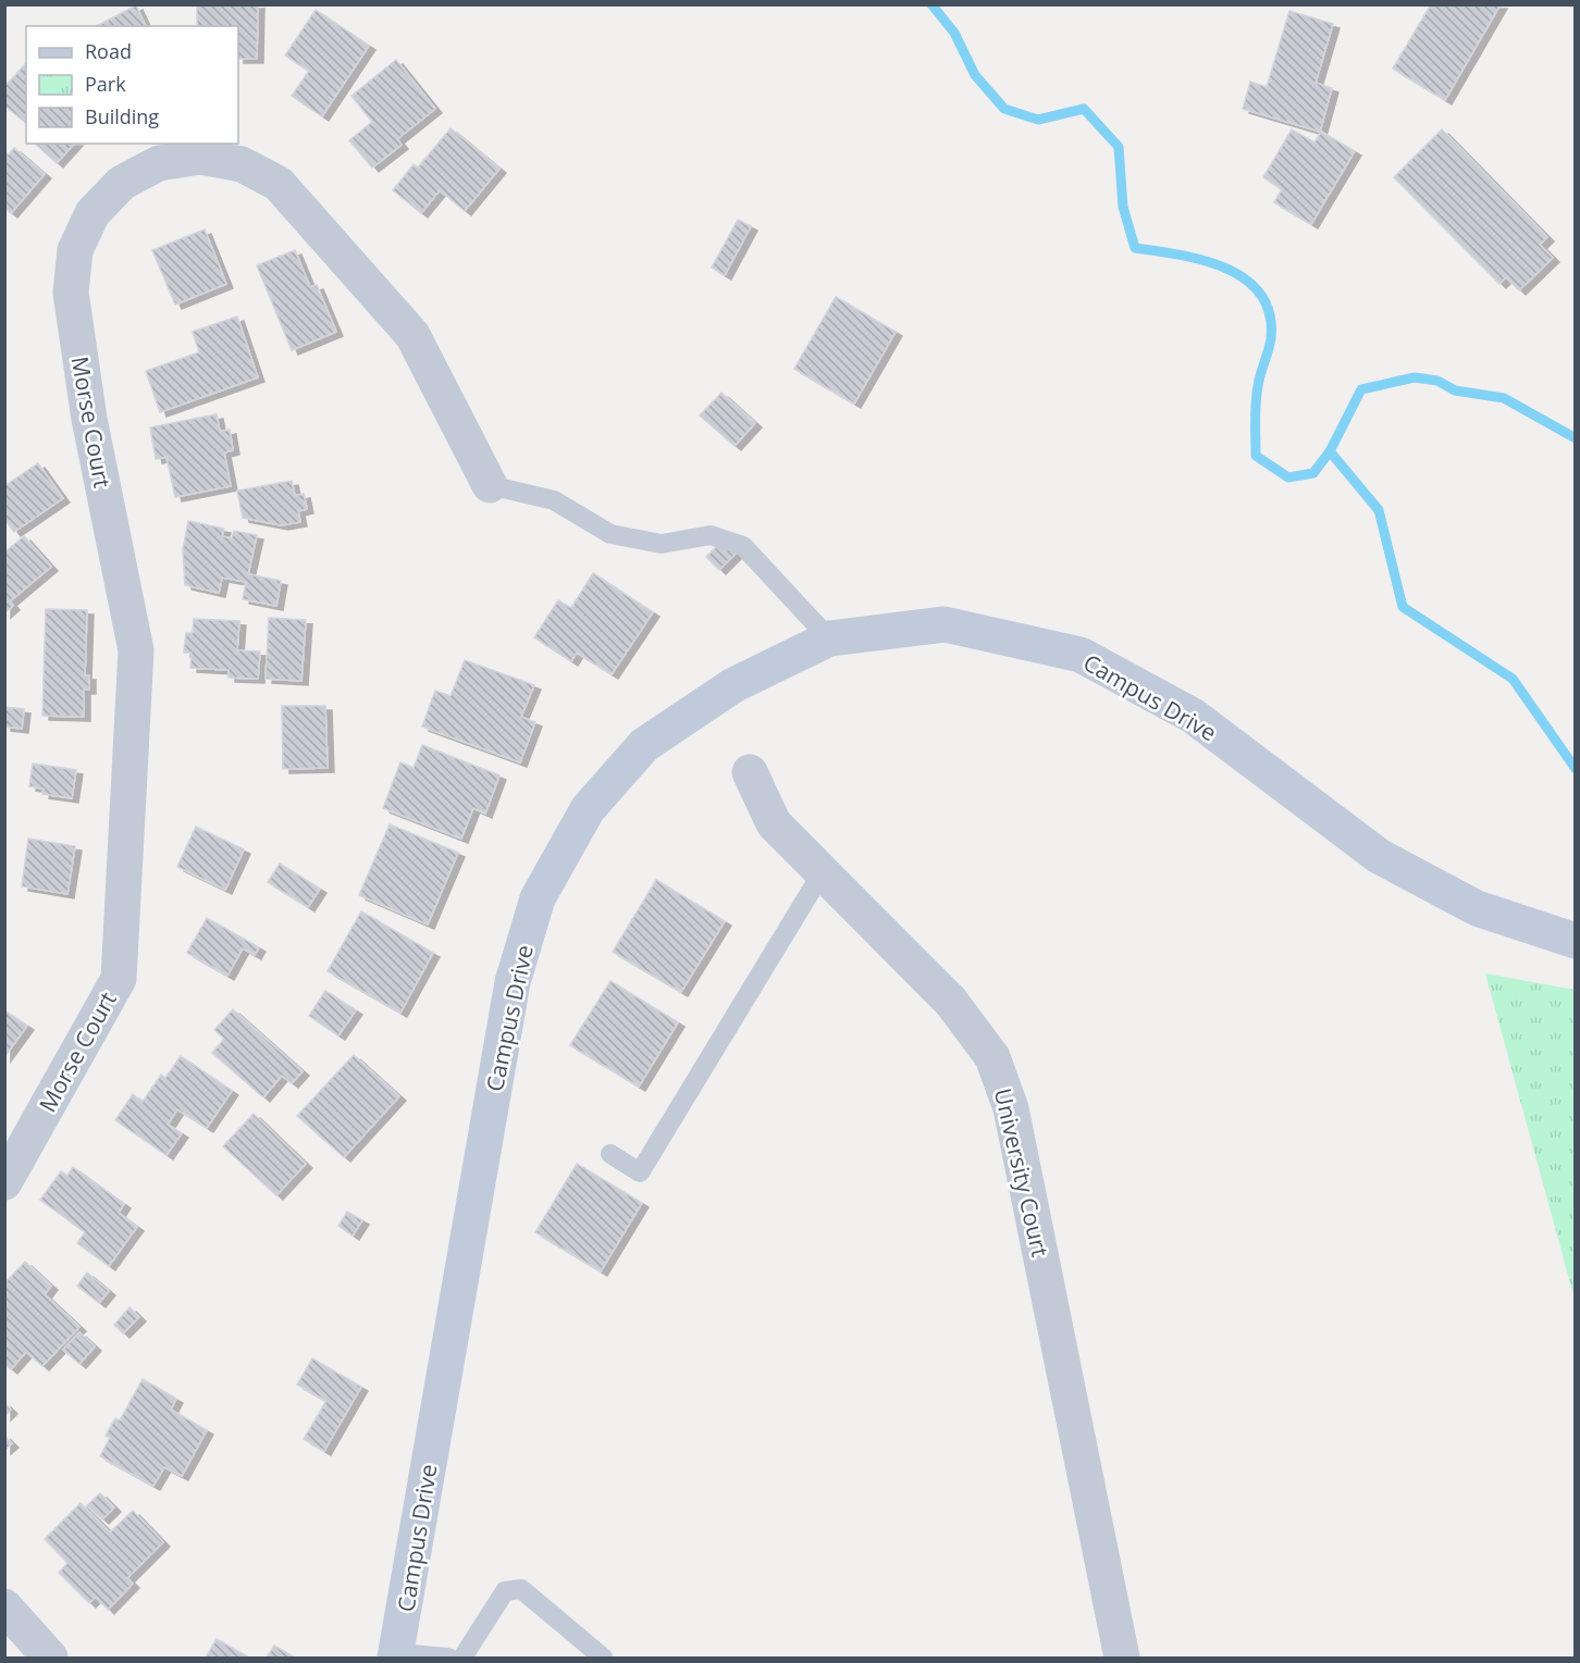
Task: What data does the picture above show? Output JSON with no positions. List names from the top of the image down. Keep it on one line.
{"streets":{"street":["Morse Court","Campus Drive","University Court"]},"legend":["Road","Park","Building"]}
